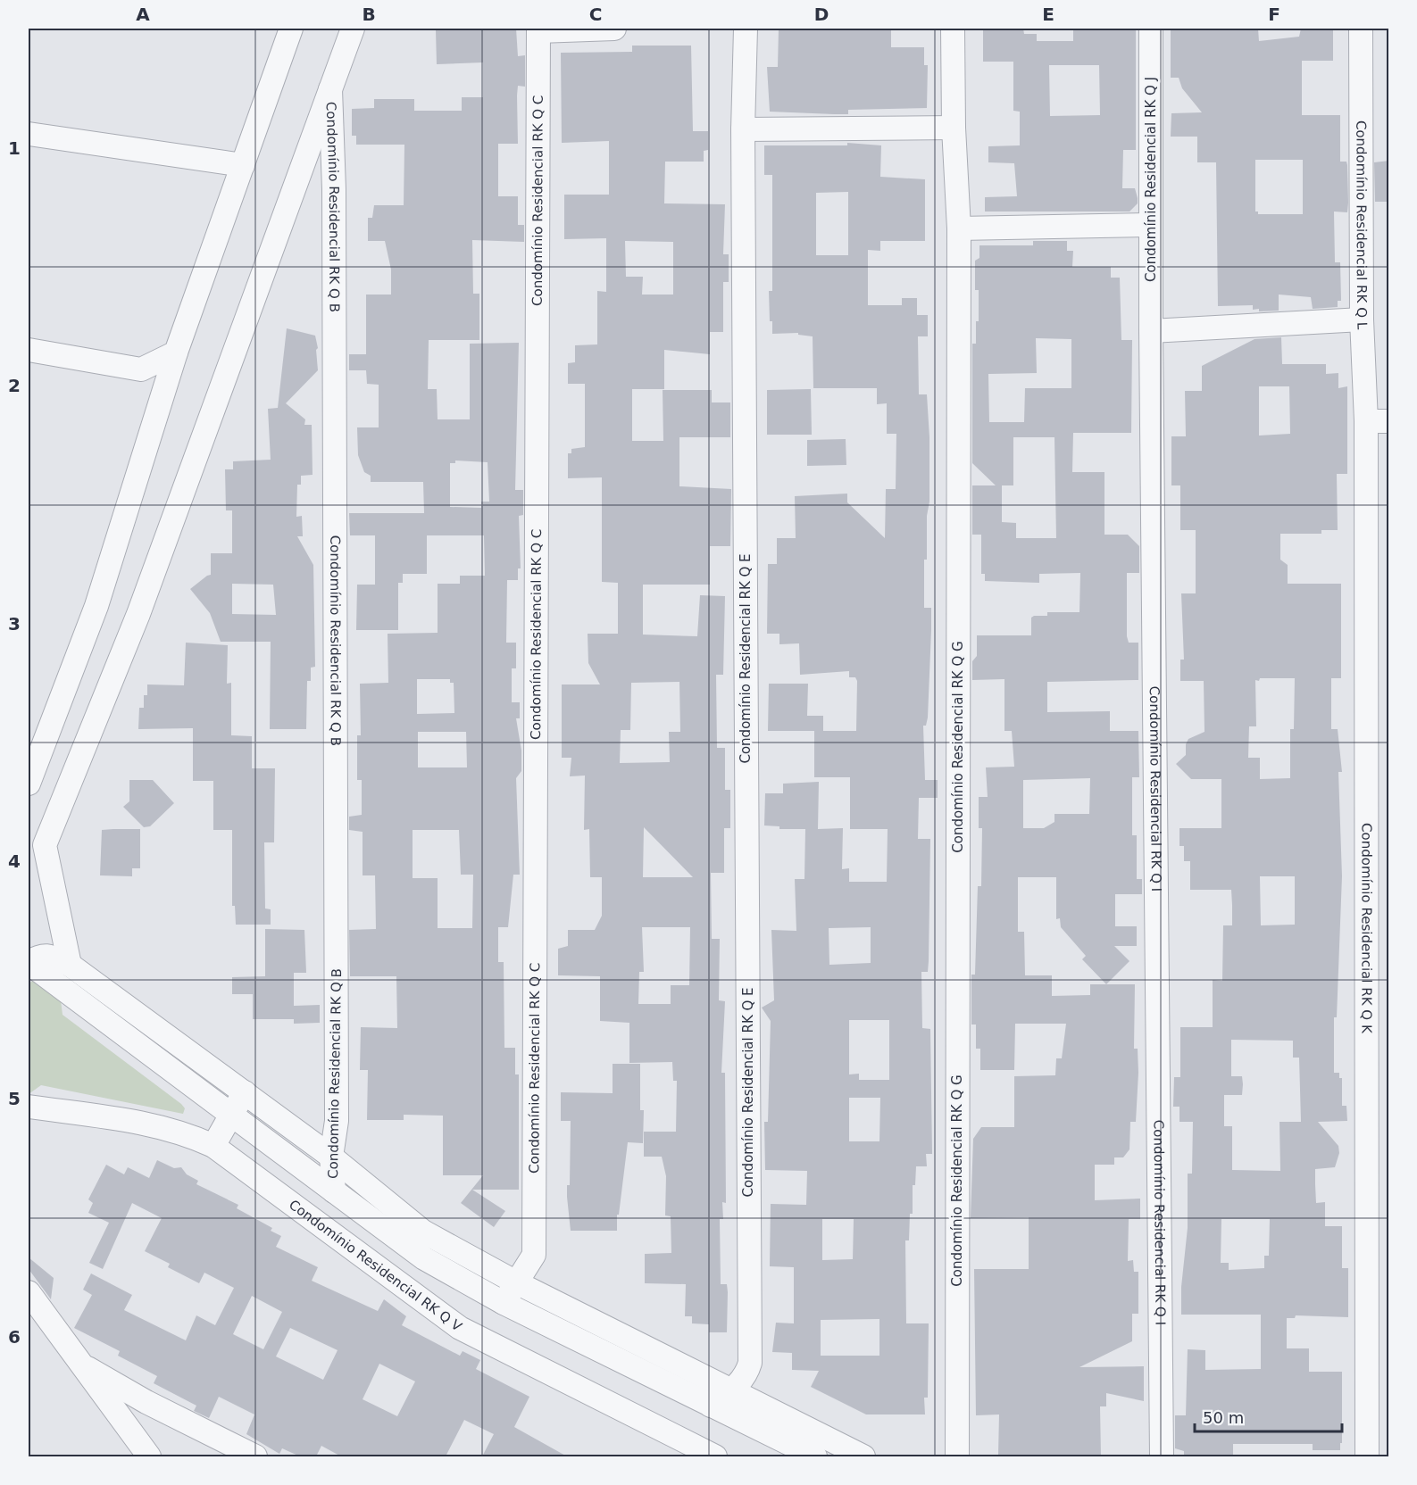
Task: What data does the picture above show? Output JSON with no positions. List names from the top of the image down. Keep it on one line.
{"streets":{"street":["Condomínio Residencial RK Q J","Condomínio Residencial RK Q C","Condomínio Residencial RK Q B","Condomínio Residencial RK Q L","Condomínio Residencial RK Q E","Condomínio Residencial RK Q G","Condomínio Residencial RK Q I","Condomínio Residencial RK Q K","Condomínio Residencial RK Q V"]},"crossings":[["Condomínio Residencial RK Q J","Condomínio Residencial RK Q I"],["Condomínio Residencial RK Q L","Condomínio Residencial RK Q K"]],"scale_bar":"50 m","grid":{"columns":["A","B","C","D","E","F"],"rows":["1","2","3","4","5","6"]}}
